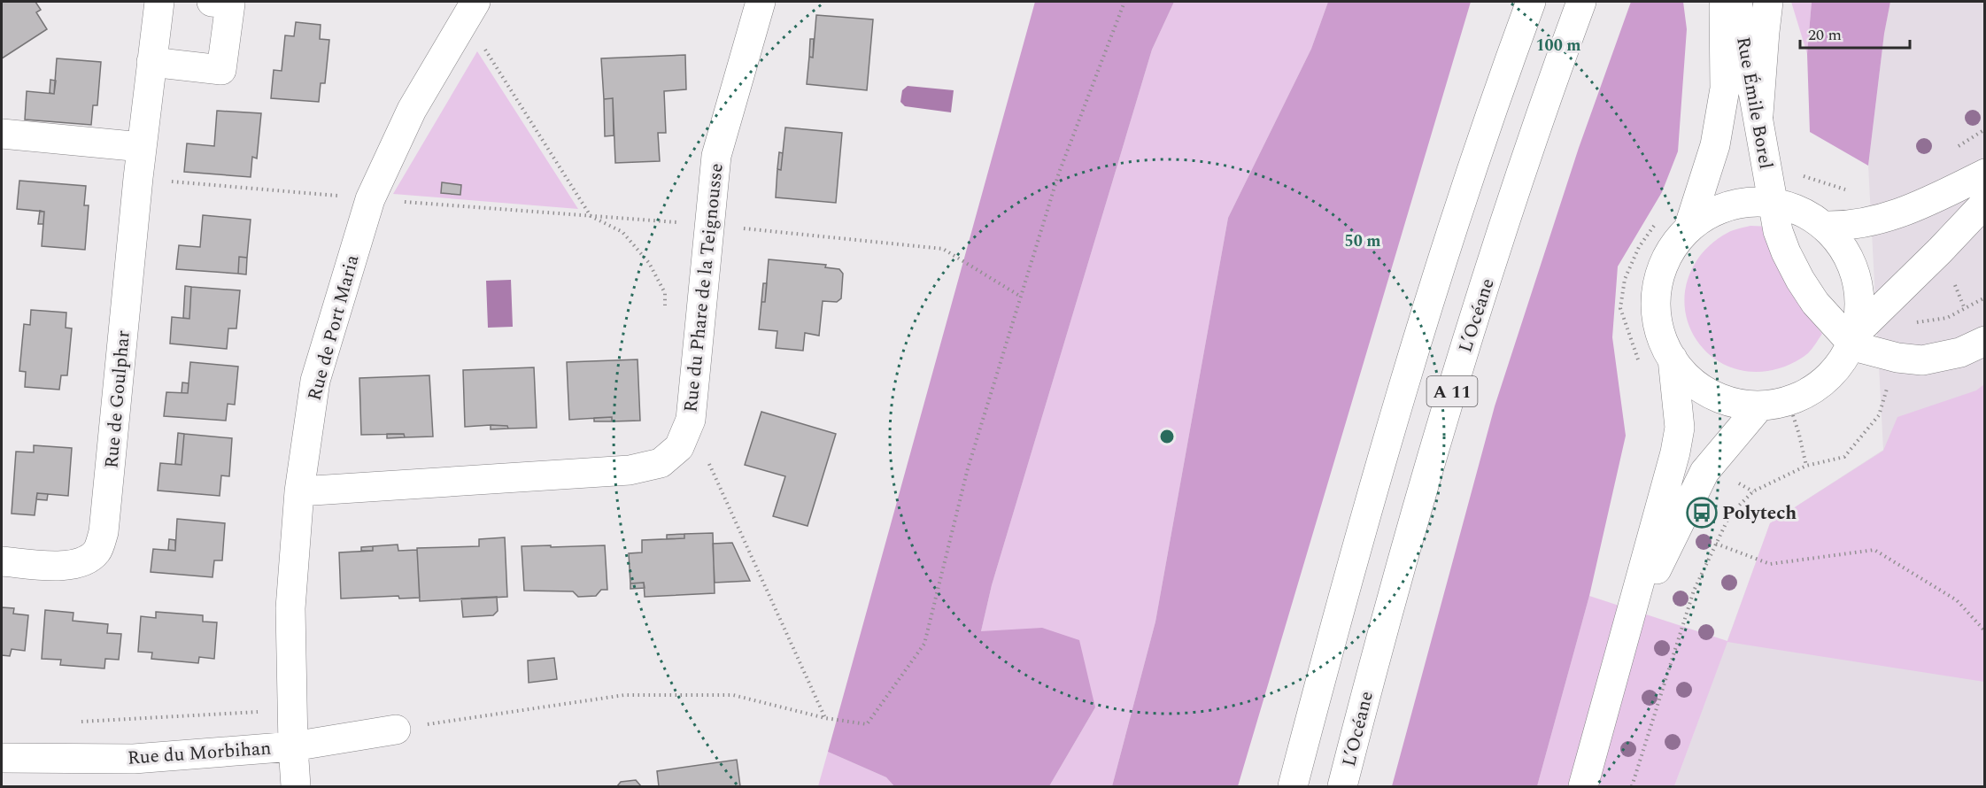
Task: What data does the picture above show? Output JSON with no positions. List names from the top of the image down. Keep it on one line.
{"streets":{"main road":["Rue Émile Borel","Rue du Phare de la Teignousse","L’Océane","Rue de Port Maria","A 11","Rue de Goulphar","Rue du Morbihan"]},"crossings":[["Rue du Phare de la Teignousse","Rue de Port Maria"],["Rue de Port Maria","Rue du Morbihan"]],"places":{"bus stop":["Polytech"]},"scale_bar":"20 m","rings":["100 m","50 m"]}
